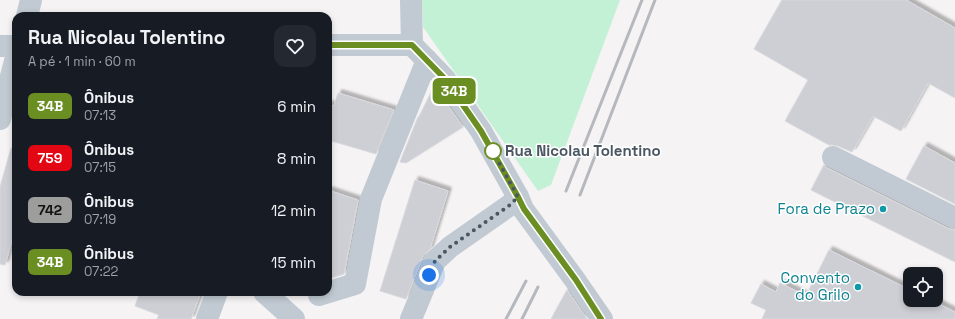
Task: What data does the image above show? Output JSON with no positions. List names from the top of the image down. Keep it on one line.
{"places":["Rua Nicolau Tolentino","Fora de Prazo","Convento do Grilo"],"lines":["bus line 34B"],"page":{"on_map":"34B","heading":["Rua Nicolau Tolentino","A pé · 1 min · 60 m"],"list":[{"mark":"34B","name":"Ônibus","note":"07:13","value":"6 min"},{"mark":"759","name":"Ônibus","note":"07:15","value":"8 min"},{"mark":"742","name":"Ônibus","note":"07:19","value":"12 min"},{"mark":"34B","name":"Ônibus","note":"07:22","value":"15 min"}]}}
